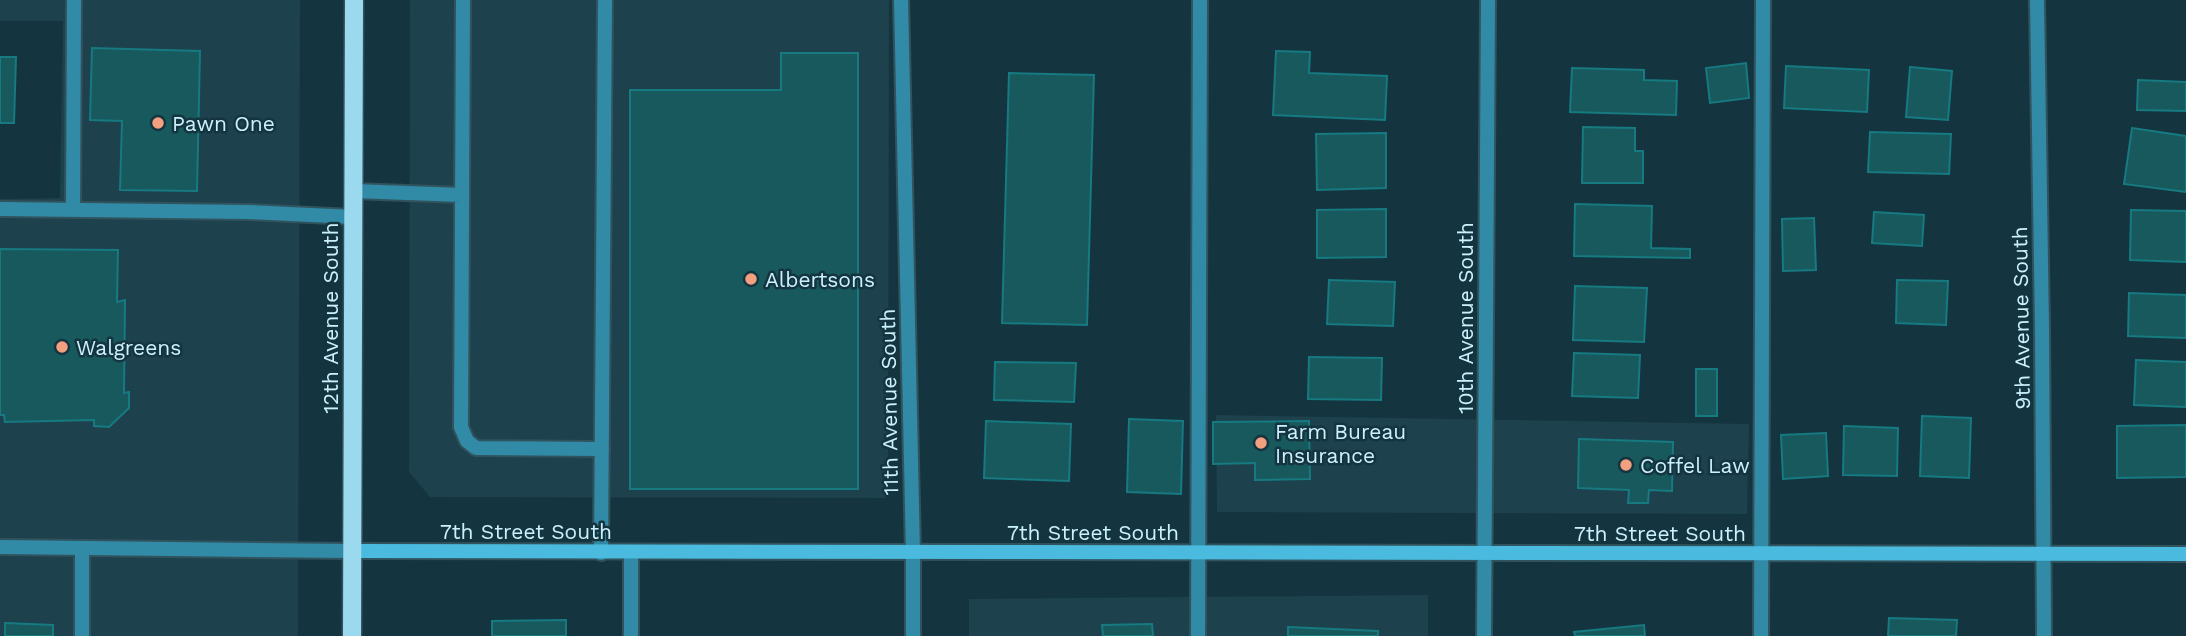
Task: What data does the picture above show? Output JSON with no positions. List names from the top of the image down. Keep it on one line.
{"streets":{"main road":["12th Avenue South","7th Street South"],"street":["10th Avenue South","9th Avenue South","11th Avenue South"]},"crossings":[["12th Avenue South","7th Street South"],["10th Avenue South","7th Street South"],["9th Avenue South","7th Street South"],["11th Avenue South","7th Street South"]],"places":["Pawn One","Albertsons","Walgreens","Farm Bureau Insurance","Coffel Law"]}
